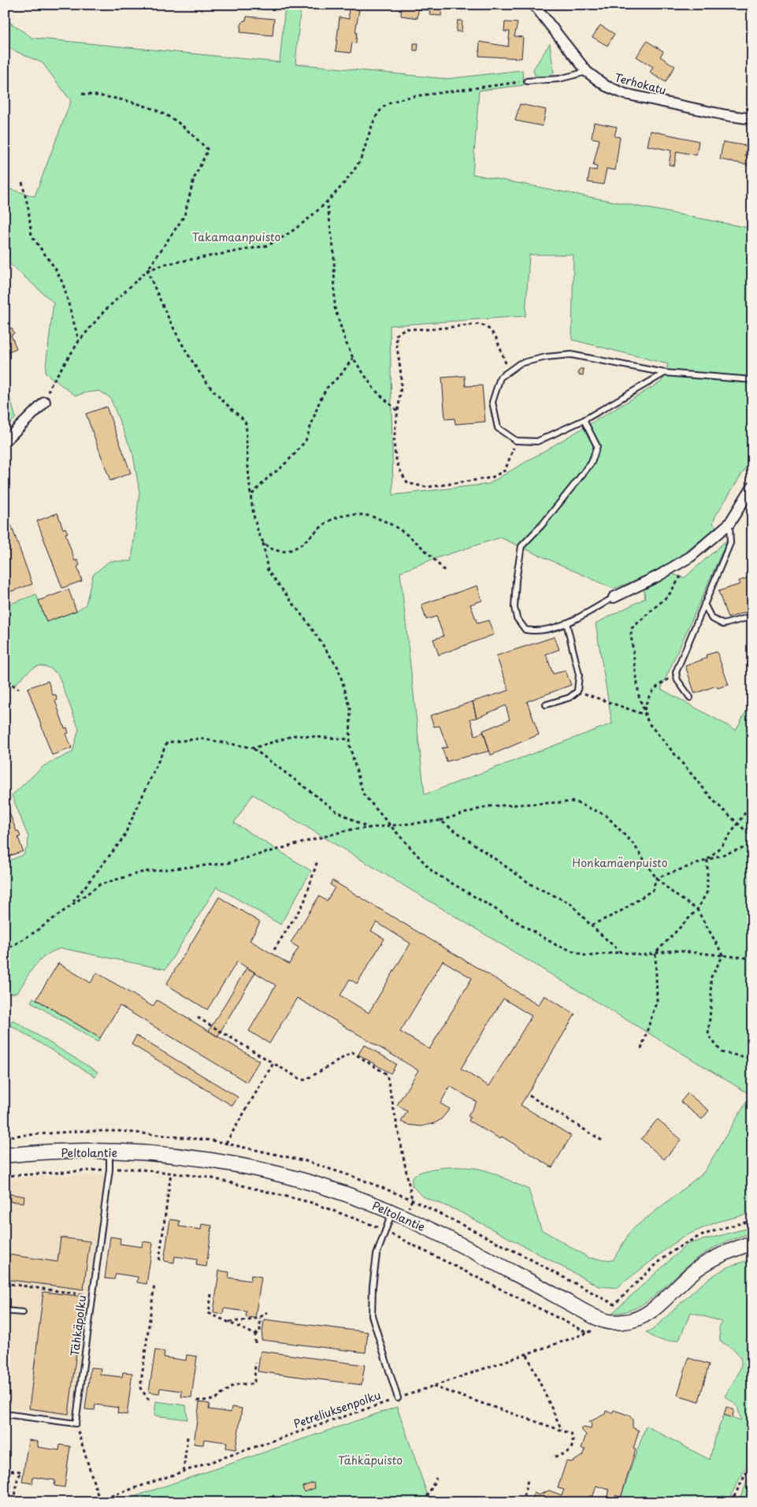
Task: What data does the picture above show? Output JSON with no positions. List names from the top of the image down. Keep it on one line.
{"streets":{"street":["Terhokatu","Peltolantie"],"lane":["Tähkäpolku"],"path":["Petreliuksenpolku"]},"crossings":[["Peltolantie","Tähkäpolku"]],"parks":["Takamaanpuisto","Honkamäenpuisto","Tähkäpuisto"]}
